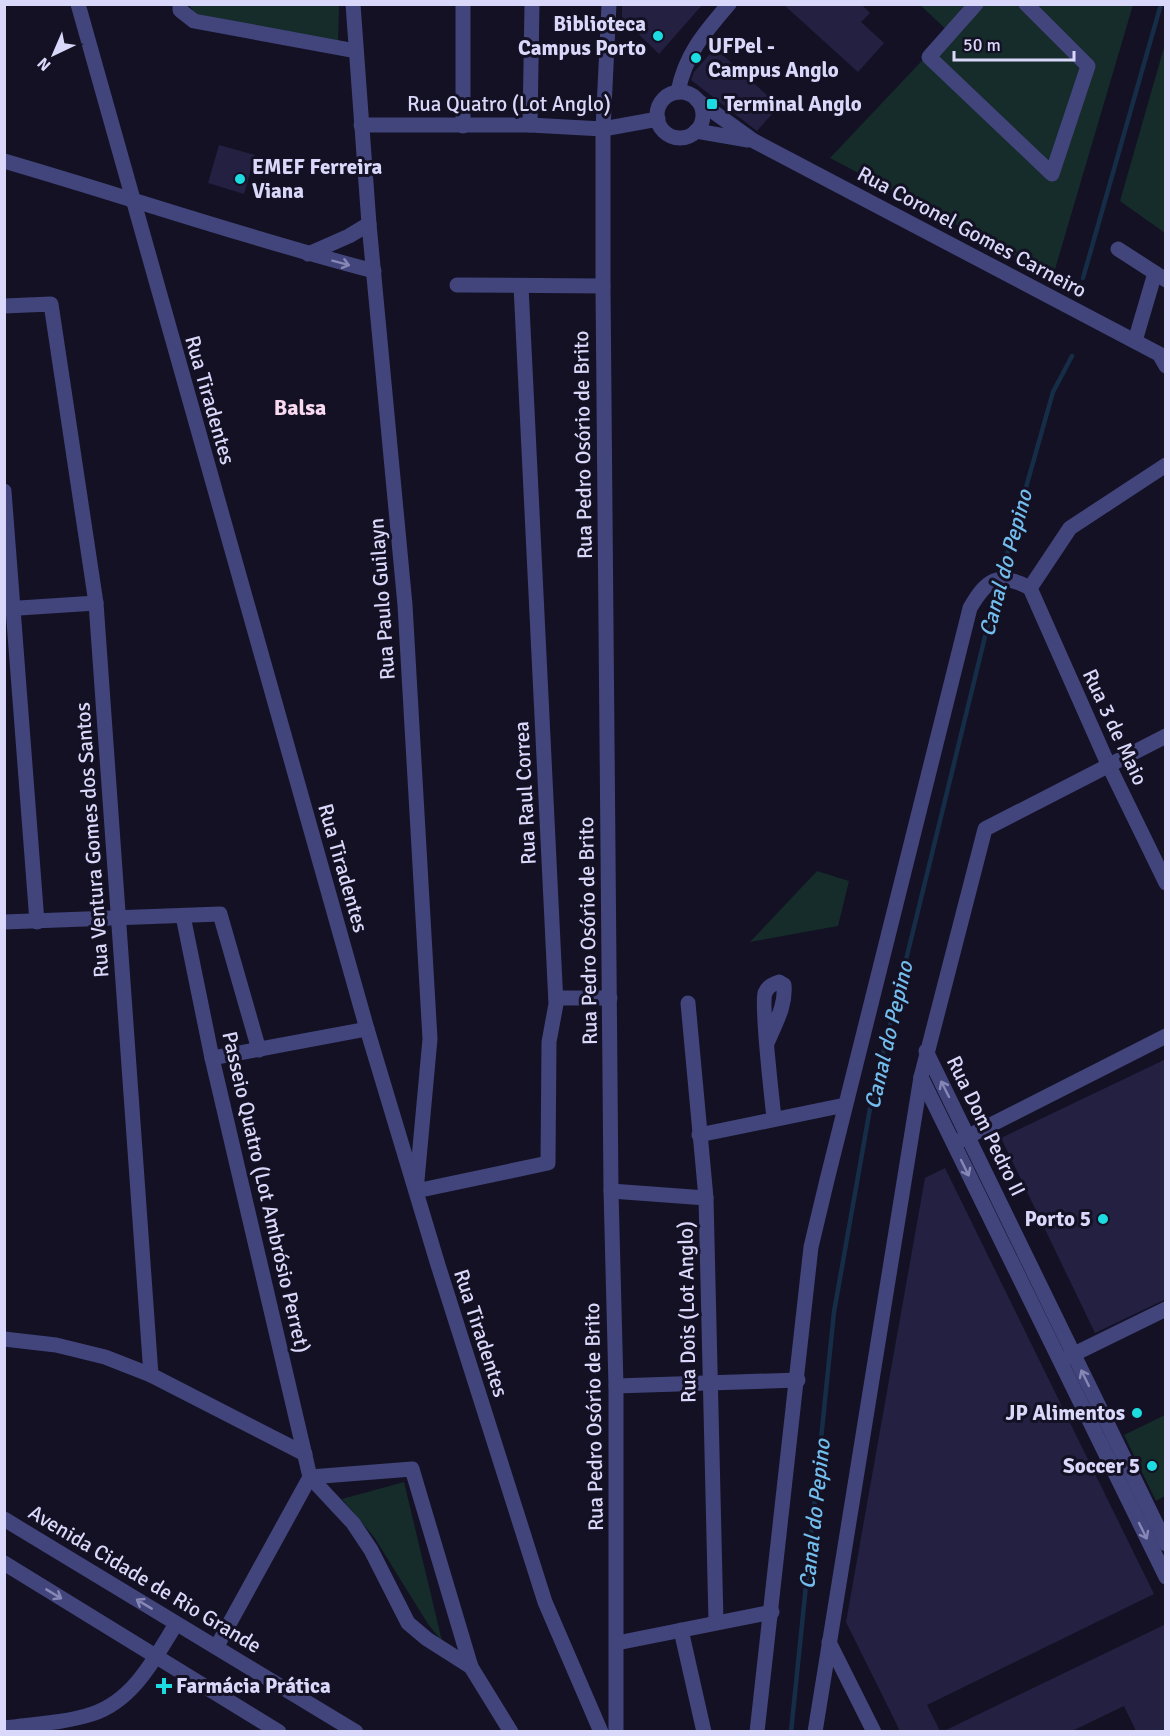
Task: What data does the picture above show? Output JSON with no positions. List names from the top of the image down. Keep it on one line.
{"streets":{"street":["Rua Quatro (Lot Anglo)","Rua Coronel Gomes Carneiro","Rua Tiradentes","Rua Pedro Osório de Brito","Rua Paulo Guilayn","Rua 3 de Maio","Rua Raul Correa","Rua Ventura Gomes dos Santos","Rua Dom Pedro II","Passeio Quatro (Lot Ambrósio Perret)","Rua Dois (Lot Anglo)","Avenida Cidade de Rio Grande"]},"crossings":[["Rua Quatro (Lot Anglo)","Rua Coronel Gomes Carneiro"],["Rua Quatro (Lot Anglo)","Rua Pedro Osório de Brito"],["Rua Quatro (Lot Anglo)","Rua Paulo Guilayn"],["Rua Tiradentes","Rua Paulo Guilayn"],["Rua Tiradentes","Rua Raul Correa"],["Rua Paulo Guilayn","Rua Raul Correa"]],"districts":["Balsa"],"water":["Canal do Pepino"],"places":{"other":["Biblioteca Campus Porto","UFPel - Campus Anglo","EMEF Ferreira Viana","Porto 5","JP Alimentos","Soccer 5"],"transit":["Terminal Anglo"],"health":["Farmácia Prática"]},"scale_bar":"50 m","north":"bottom left"}
